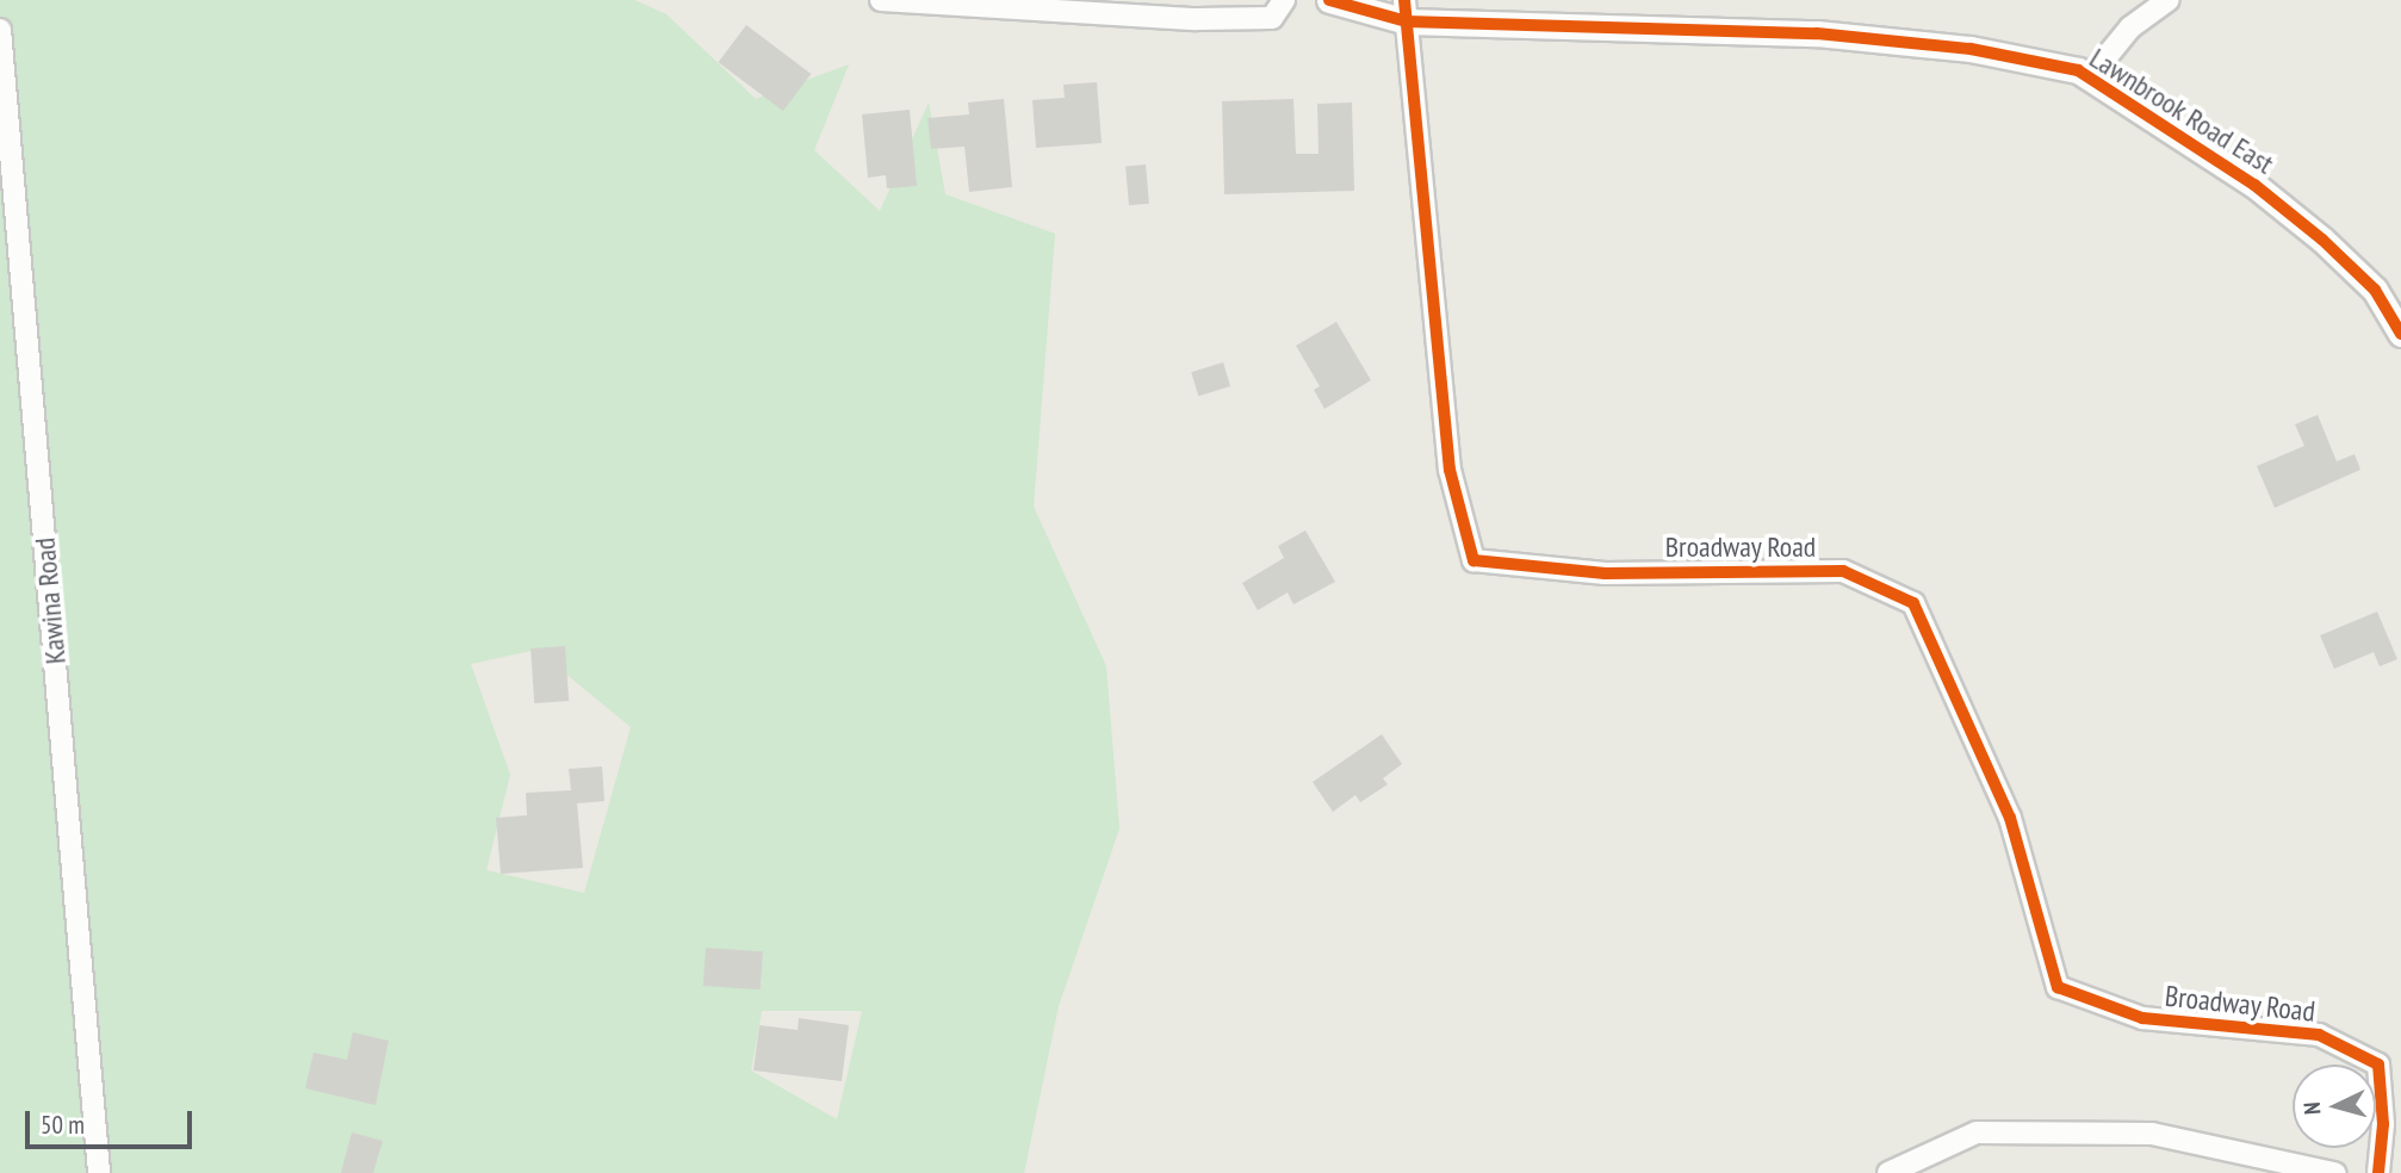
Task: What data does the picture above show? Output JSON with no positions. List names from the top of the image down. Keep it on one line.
{"streets":{"street":["Lawnbrook Road East","Broadway Road","Kawina Road"]},"crossings":[["Lawnbrook Road East","Broadway Road"]],"scale_bar":"50 m","north":"left"}
